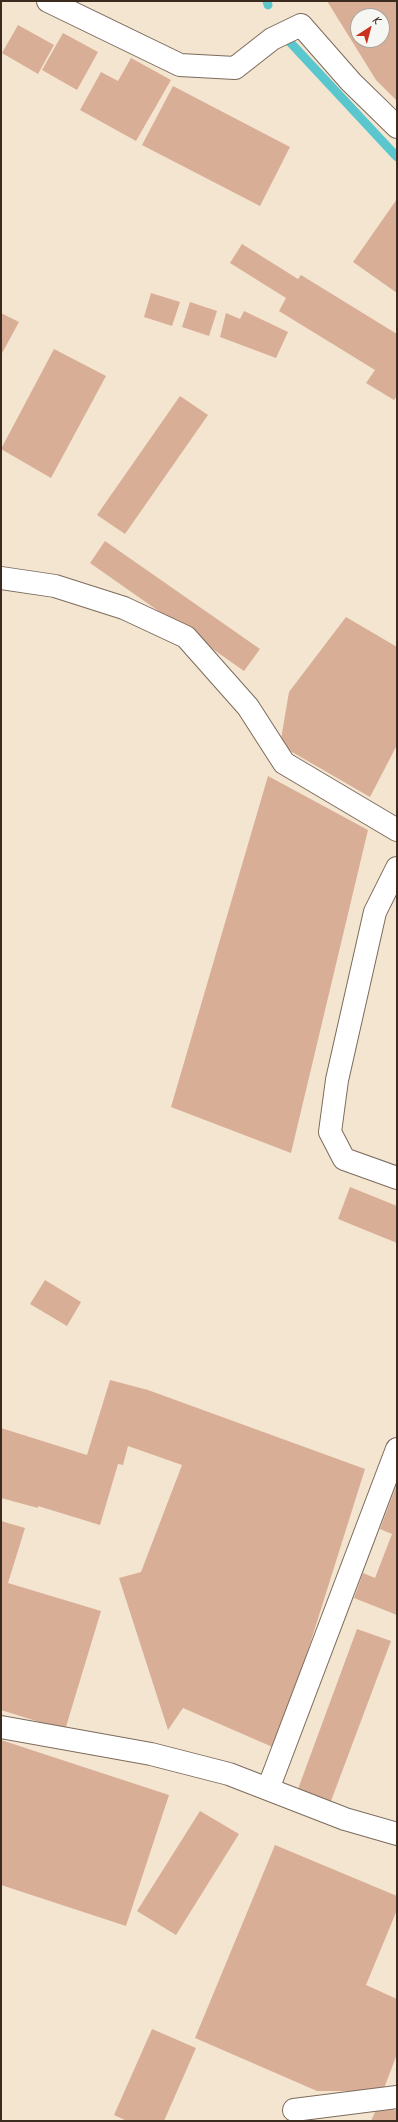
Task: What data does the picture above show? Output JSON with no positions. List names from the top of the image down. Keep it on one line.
{"north":"top right"}
